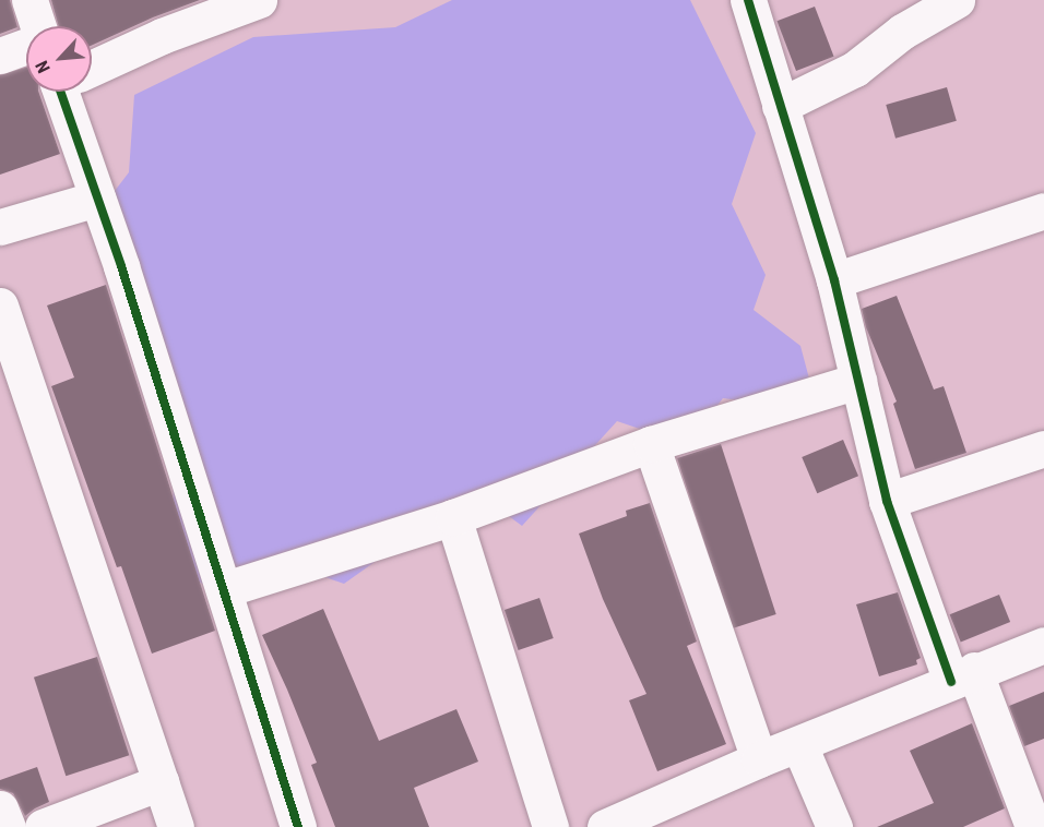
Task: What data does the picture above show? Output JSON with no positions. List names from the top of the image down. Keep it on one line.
{"north":"bottom left"}
